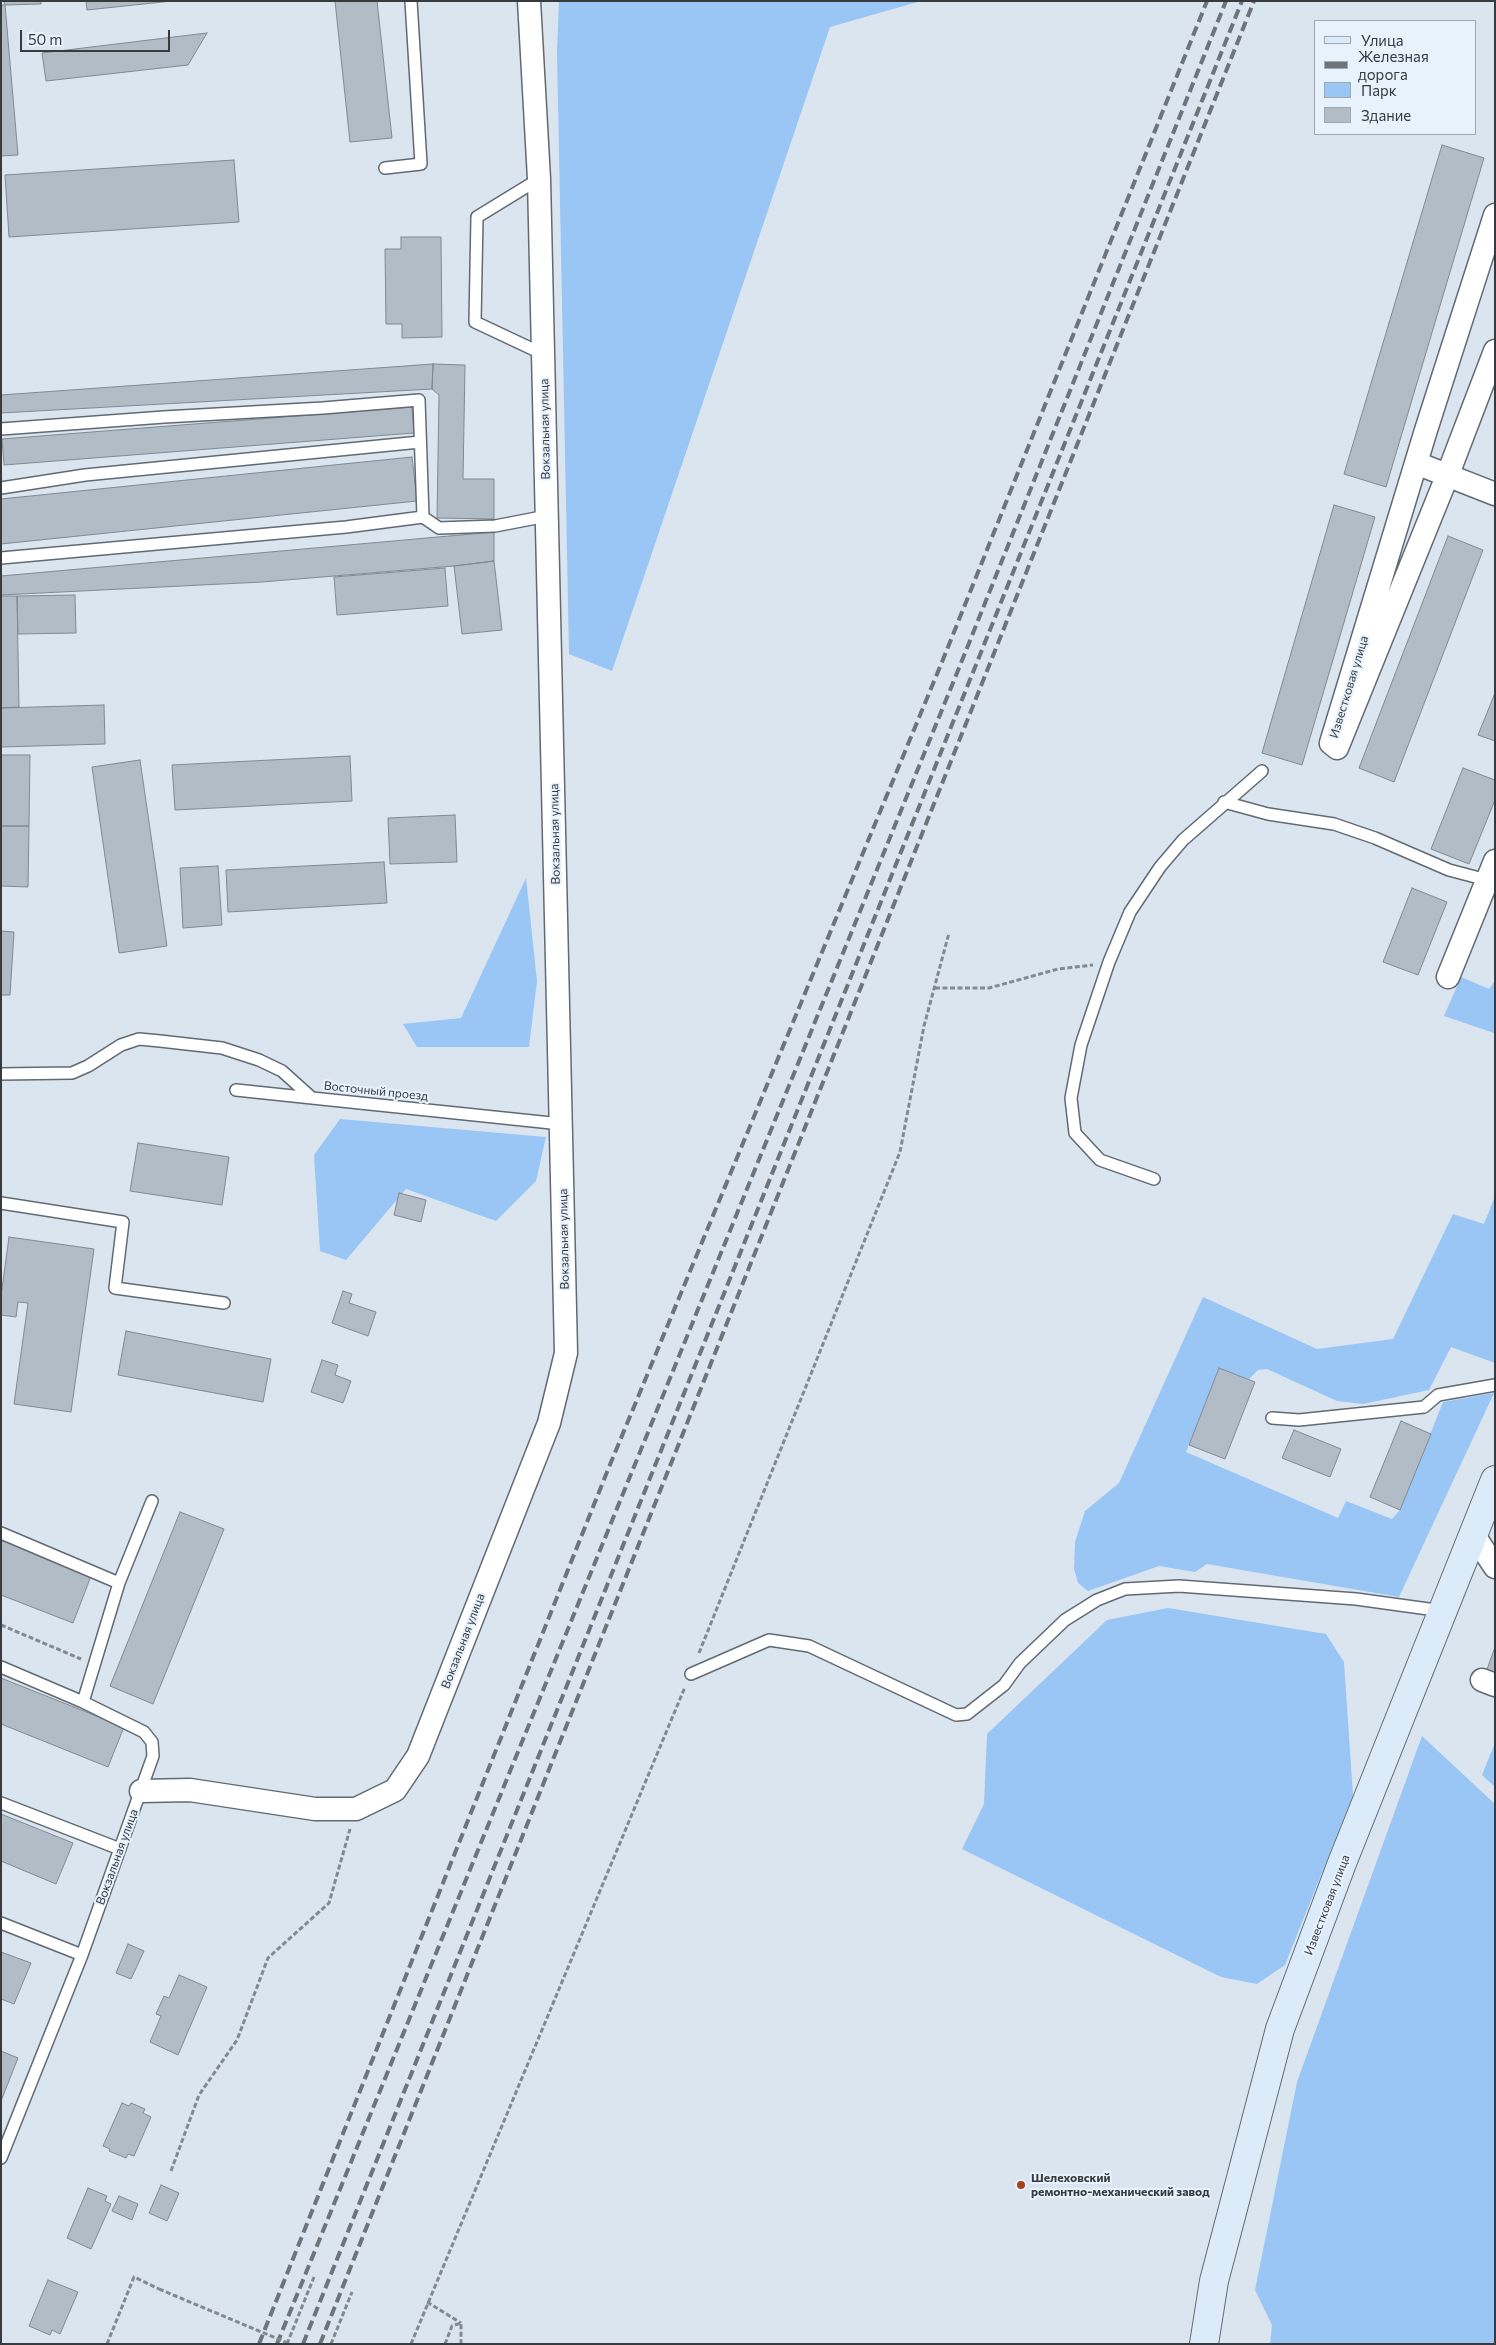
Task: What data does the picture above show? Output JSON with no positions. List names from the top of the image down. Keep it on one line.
{"streets":{"main road":["Известковая улица"],"street":["Вокзальная улица"],"lane":["Восточный проезд"]},"crossings":[["Вокзальная улица","Восточный проезд"]],"places":["Шелеховский ремонтно-механический завод"],"legend":["Улица","Железная дорога","Парк","Здание"],"scale_bar":"50 m"}
